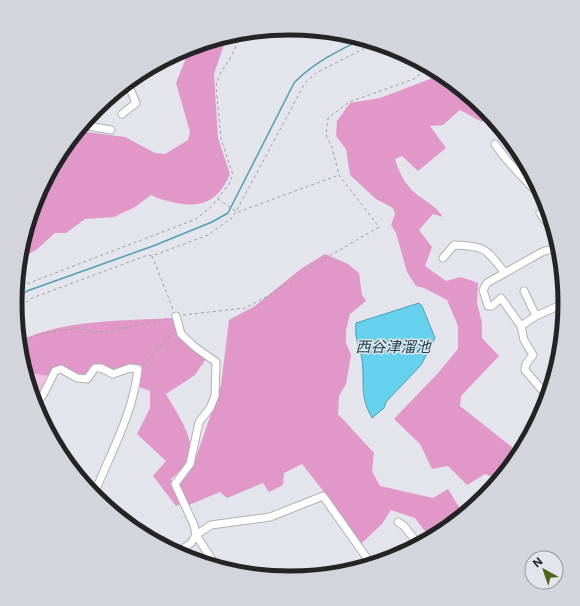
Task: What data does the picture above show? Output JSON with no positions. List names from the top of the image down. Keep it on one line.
{"water":["西谷津溜池"],"north":"top left"}
